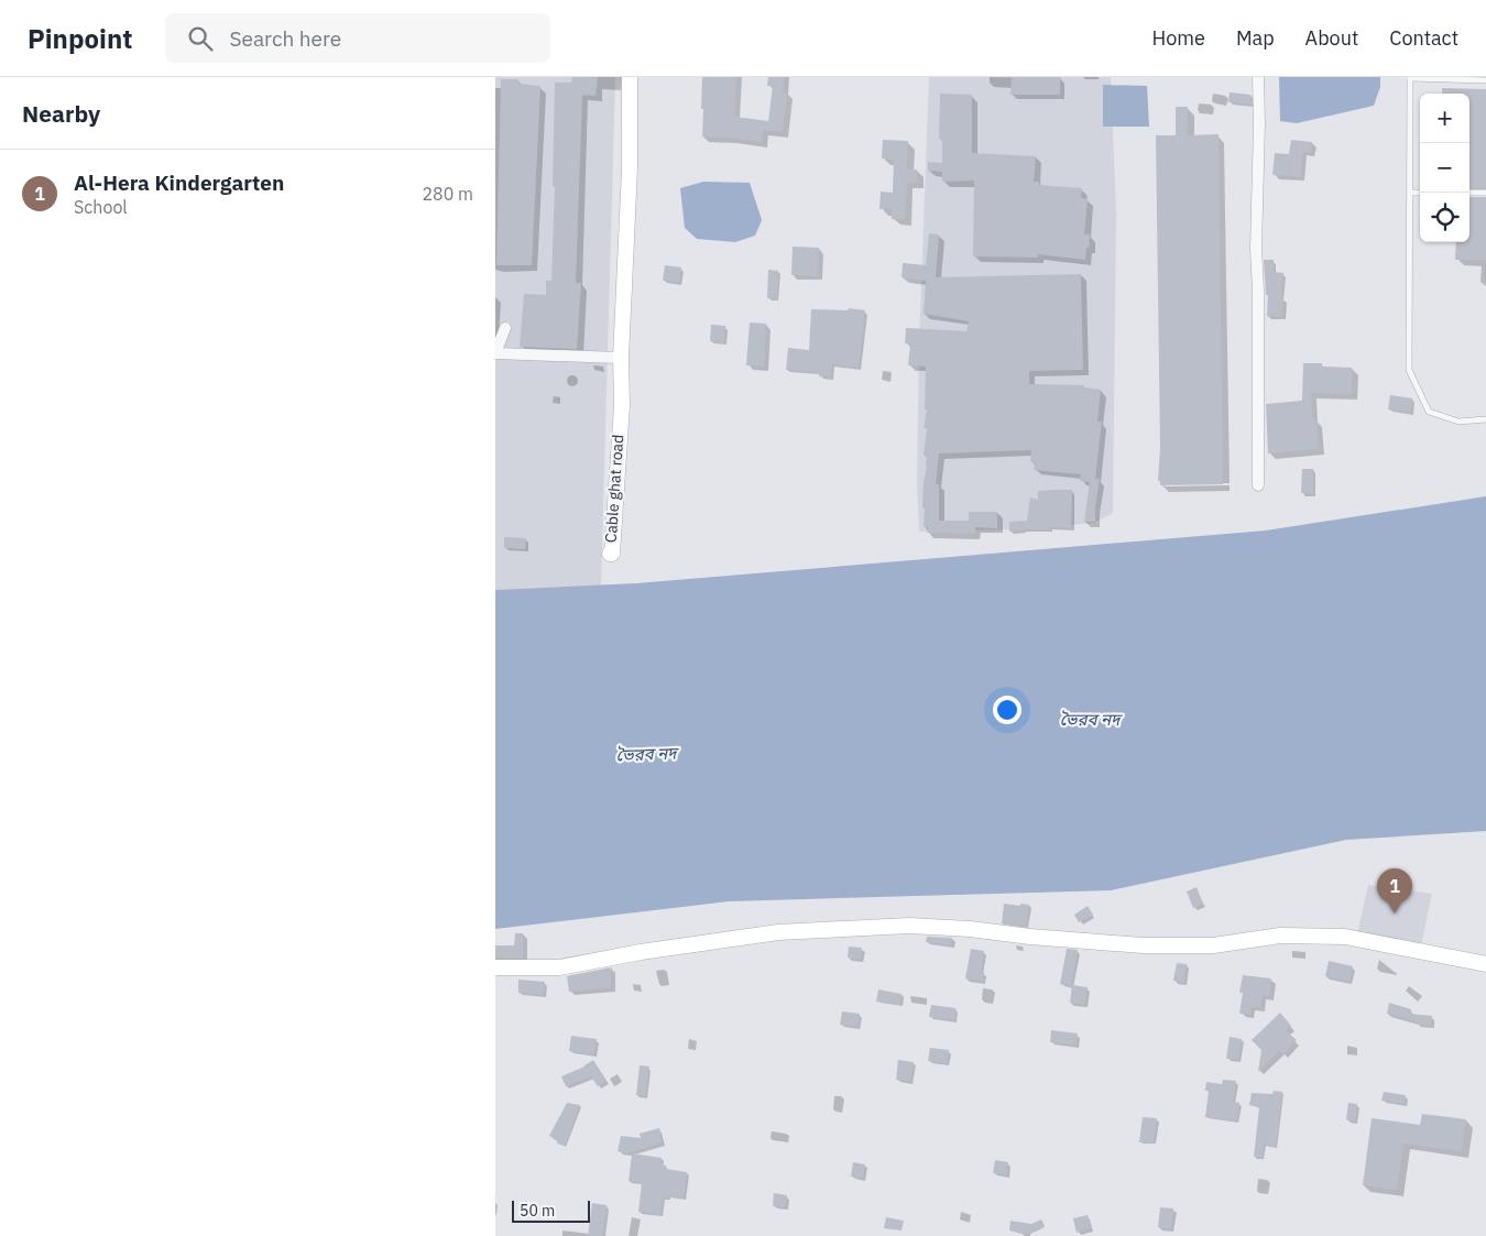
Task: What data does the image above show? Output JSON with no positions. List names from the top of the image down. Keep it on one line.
{"streets":{"street":["Cable ghat road"]},"water":["ভৈরব নদ"],"scale_bar":"50 m","page":{"header":"Pinpoint","search":"Search here","nav":["Home","Map","About","Contact"],"heading":"Nearby","map_buttons":["+","−"],"list":[{"mark":"1","name":"Al-Hera Kindergarten","note":"School","value":"280 m"}],"pins":"1","scale":"50 m"}}
